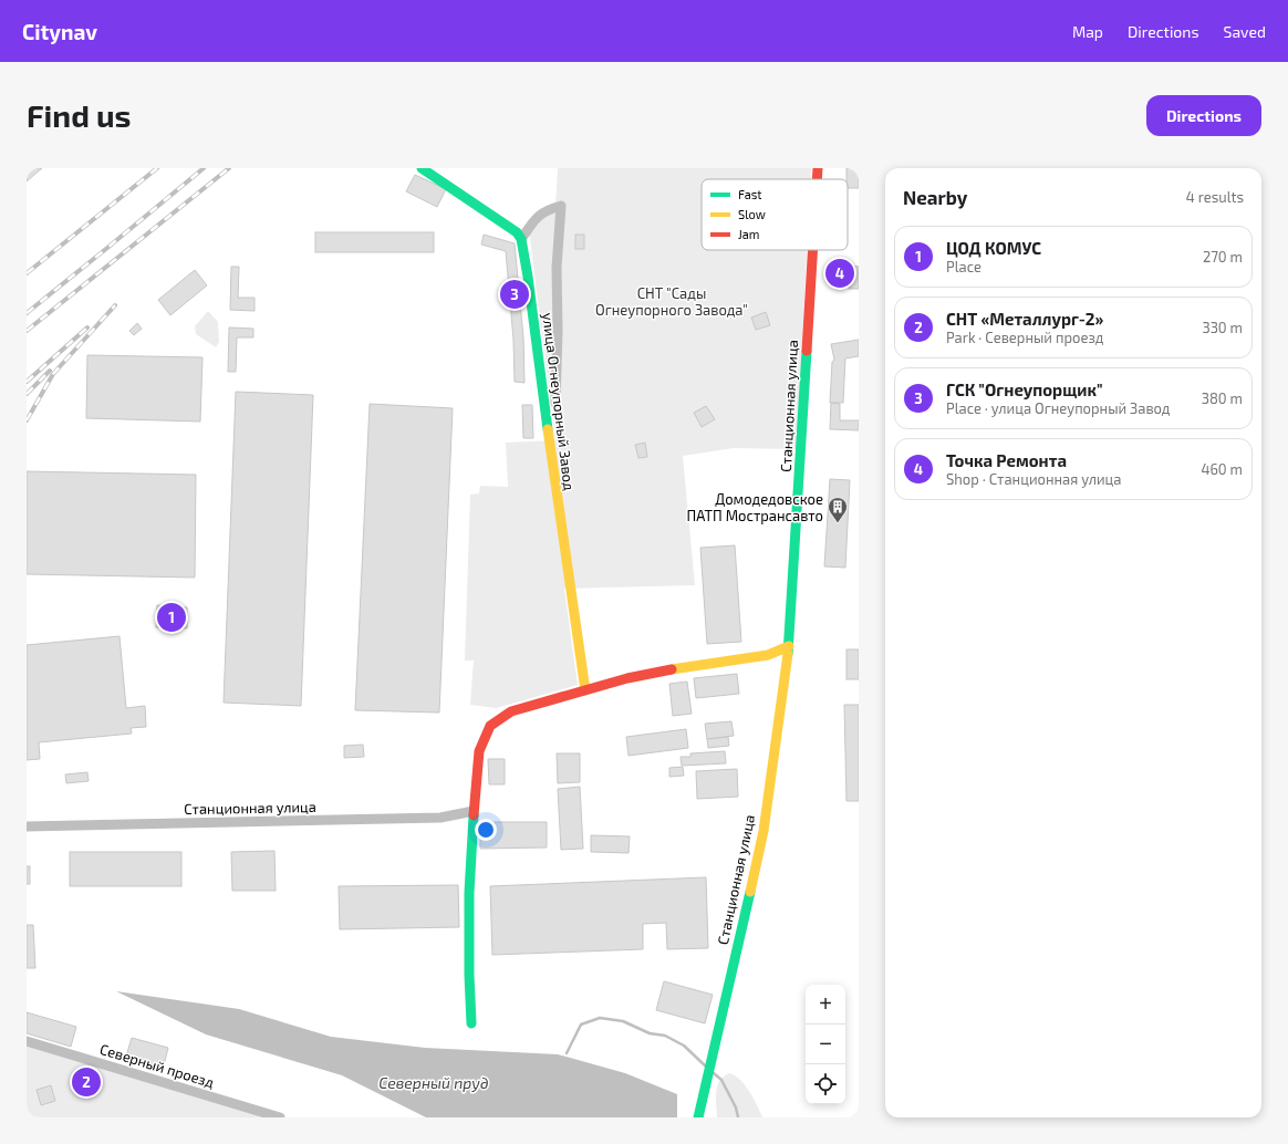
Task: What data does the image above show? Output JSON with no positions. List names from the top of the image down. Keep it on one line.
{"streets":{"street":["улица Огнеупорный Завод","Станционная улица","Северный проезд"]},"water":["Северный пруд"],"parks":["СНТ \"Сады Огнеупорного Завода\""],"places":{"building":["Домодедовское ПАТП Мострансавто"]},"legend":["Fast","Slow","Jam"],"page":{"header":"Citynav","nav":["Map","Directions","Saved"],"buttons":"Directions","title":"Find us","heading":["Nearby","4 results"],"list":[{"mark":"1","name":"ЦОД КОМУС","note":"Place","value":"270 m"},{"mark":"2","name":"СНТ «Металлург-2»","note":"Park · Северный проезд","value":"330 m"},{"mark":"3","name":"ГСК \"Огнеупорщик\"","note":"Place · улица Огнеупорный Завод","value":"380 m"},{"mark":"4","name":"Точка Ремонта","note":"Shop · Станционная улица","value":"460 m"}],"pins":["4","3","1","2"],"map_buttons":["+","−"]}}
